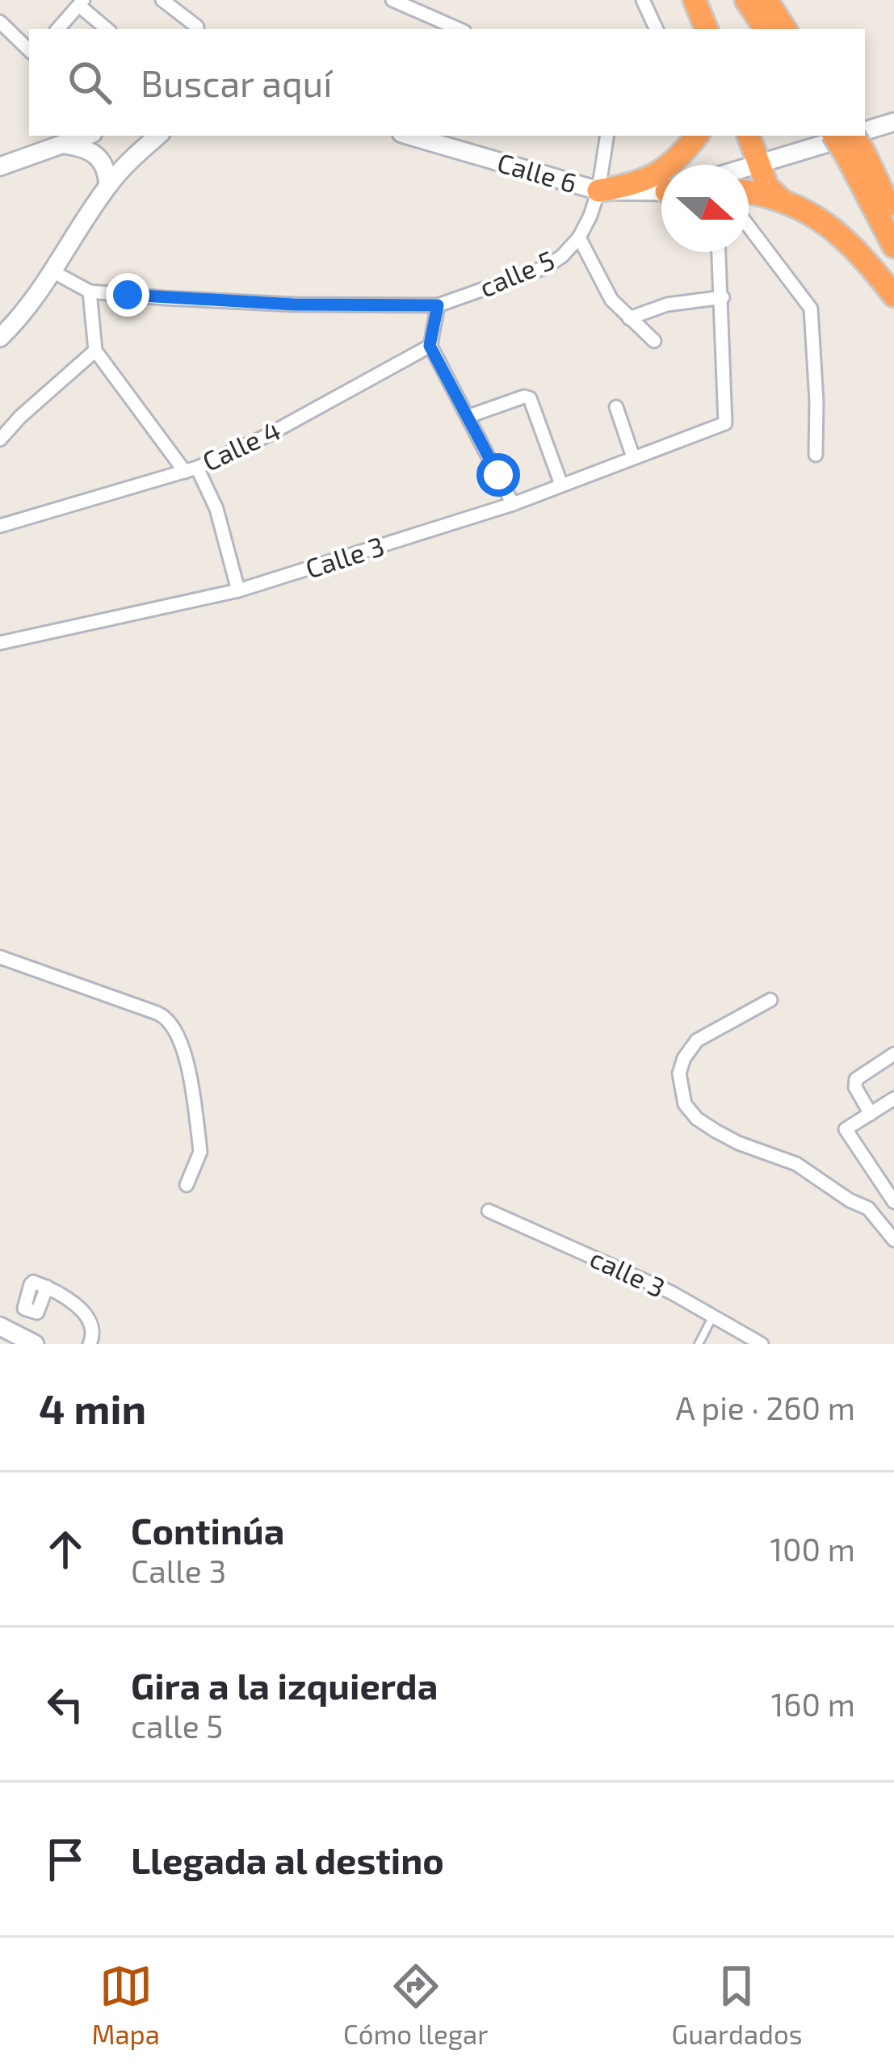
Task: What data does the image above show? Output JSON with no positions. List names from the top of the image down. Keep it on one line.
{"streets":{"street":["Calle 6","calle 5","Calle 4","Calle 3","calle 3"]},"crossings":[["Calle 6","calle 5"]],"north":"right","page":{"search":"Buscar aquí","heading":["4 min","A pie · 260 m"],"list":[["Continúa","Calle 3","100 m"],["Gira a la izquierda","calle 5","160 m"],"Llegada al destino"],"nav":["Mapa","Cómo llegar","Guardados"]}}
